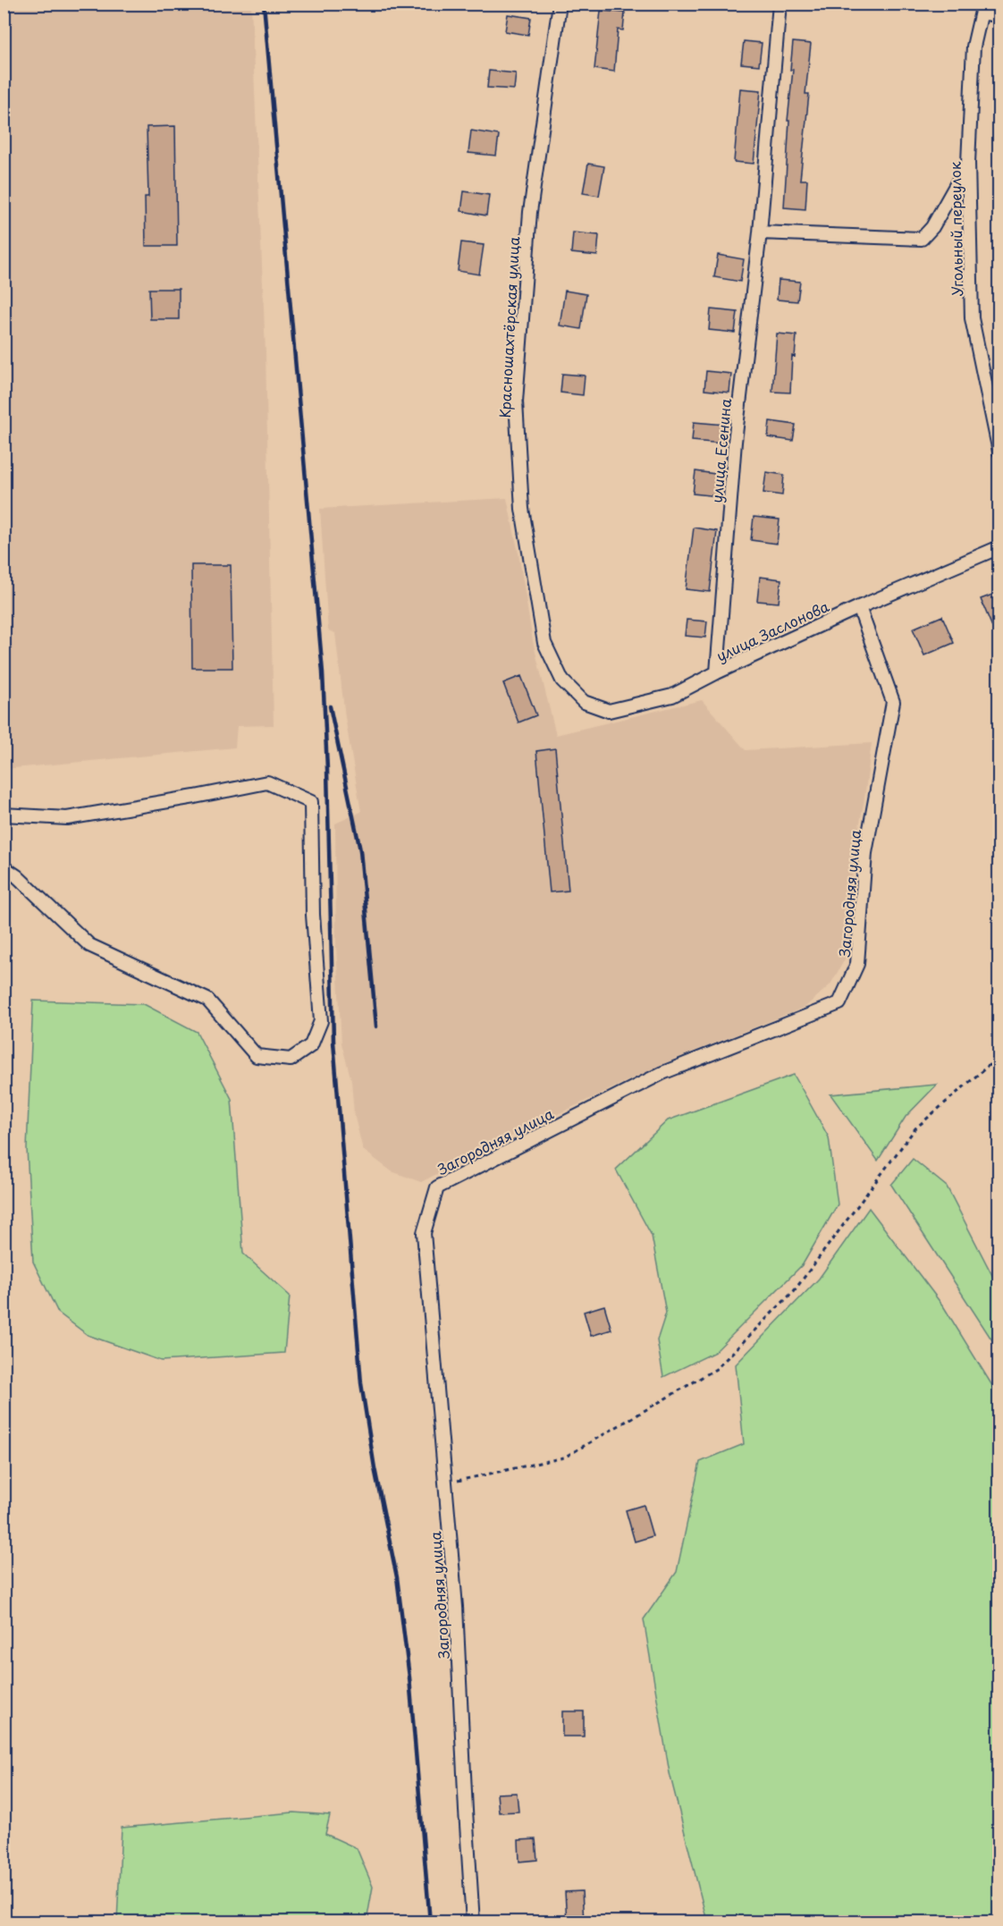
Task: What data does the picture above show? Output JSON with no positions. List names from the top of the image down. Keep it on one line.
{"streets":{"street":["Угольный переулок","Красношахтёрская улица","улица Есенина","улица Заслонова","Загородняя улица"]},"crossings":[["Красношахтёрская улица","улица Заслонова"],["улица Есенина","улица Заслонова"],["улица Заслонова","Загородняя улица"]]}
